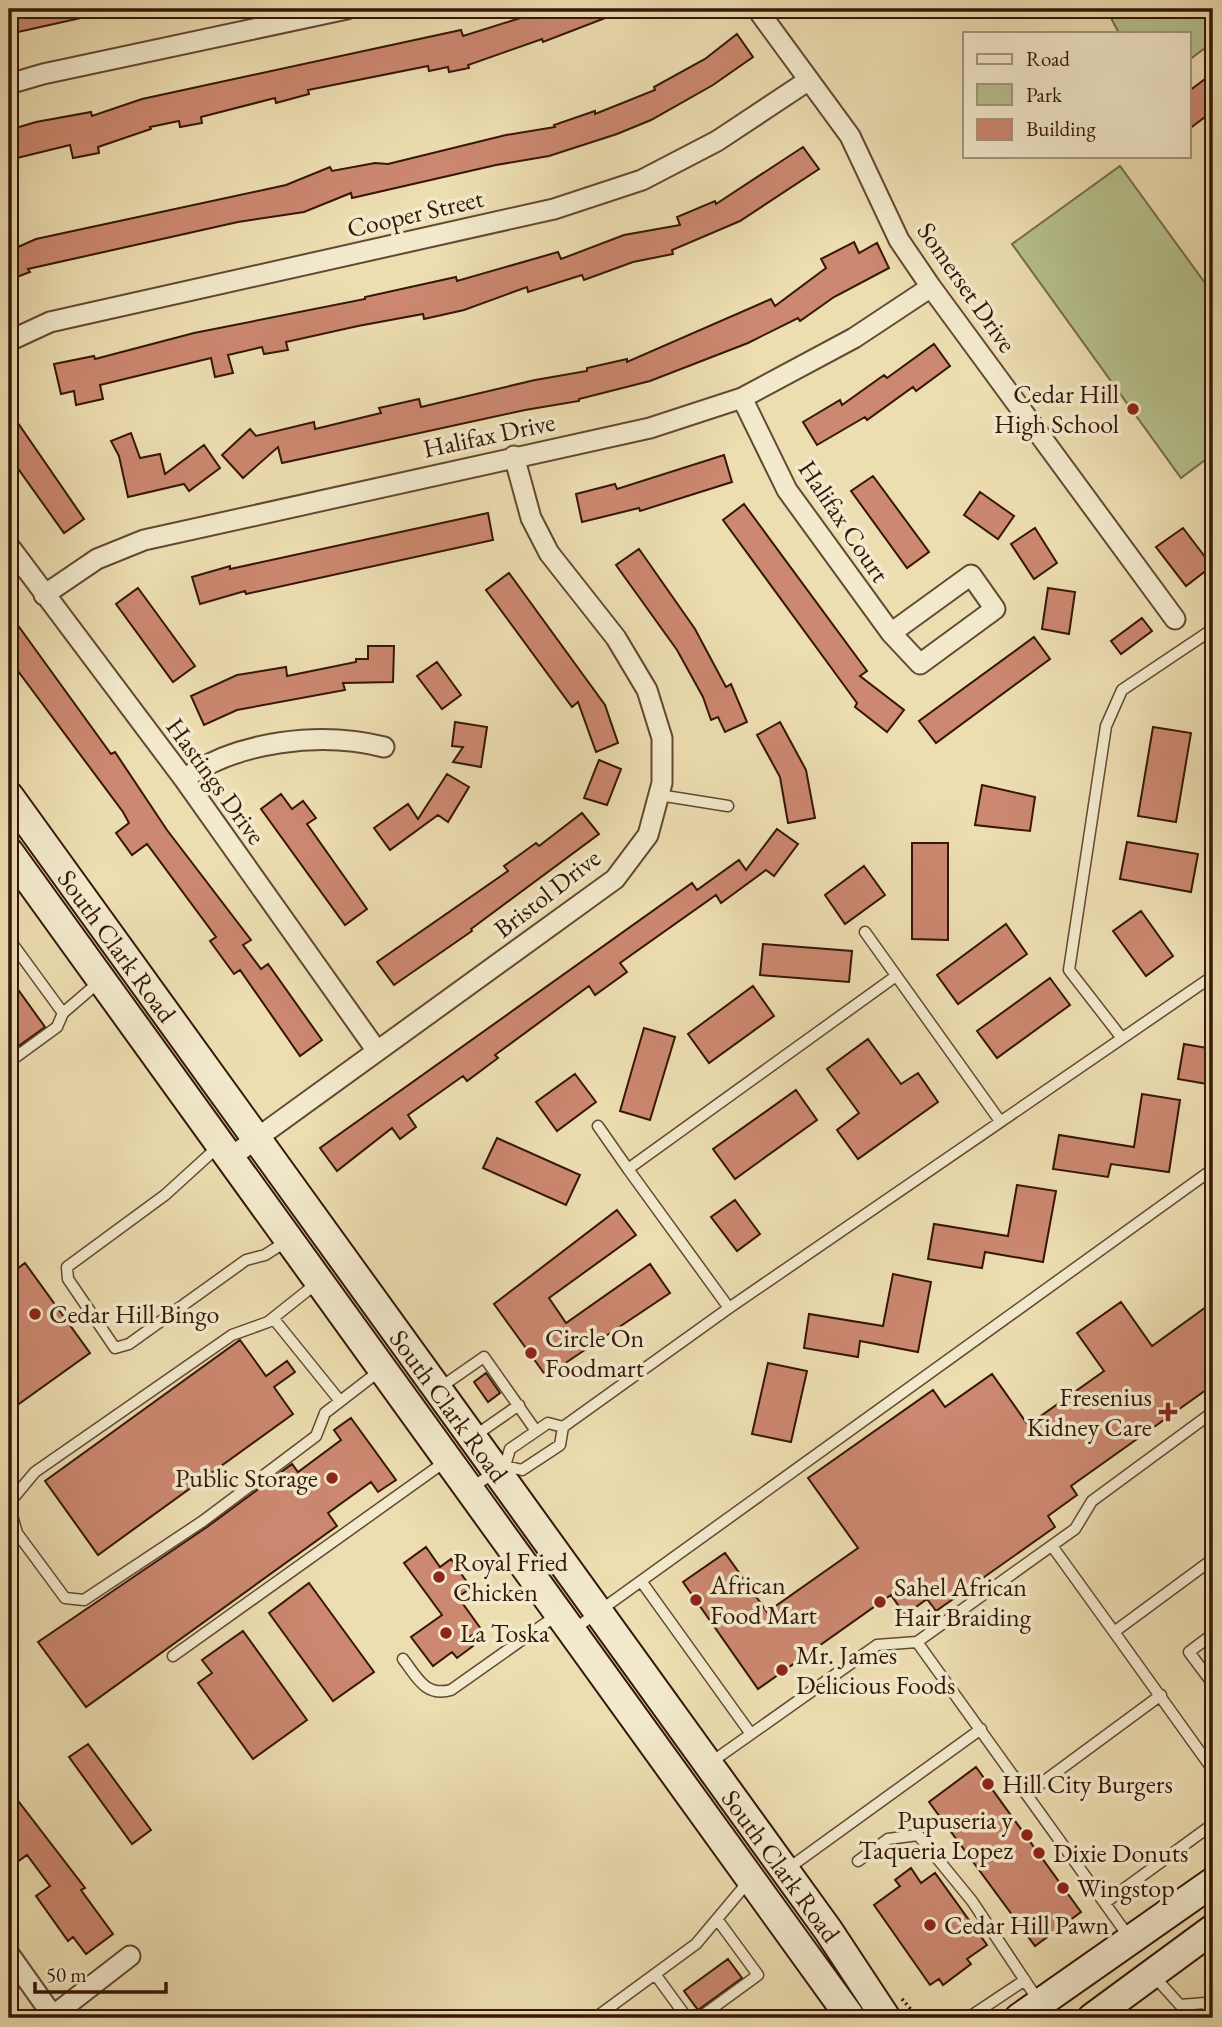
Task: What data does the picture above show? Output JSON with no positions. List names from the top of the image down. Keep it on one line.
{"streets":{"main road":["South Clark Road"],"street":["Cooper Street","Somerset Drive","Halifax Drive","Halifax Court","Hastings Drive","Bristol Drive"]},"crossings":[["Cooper Street","Somerset Drive"],["Somerset Drive","Halifax Drive"],["Halifax Drive","Halifax Court"],["Halifax Drive","Hastings Drive"],["Halifax Drive","Bristol Drive"],["Hastings Drive","Bristol Drive"],["Bristol Drive","South Clark Road"]],"places":{"other":["Cedar Hill High School","Cedar Hill Bingo","Circle On Foodmart","Public Storage","Royal Fried Chicken","African Food Mart","Sahel African Hair Braiding","La Toska","Mr. James Delicious Foods","Hill City Burgers","Pupuseria y Taqueria Lopez","Dixie Donuts","Wingstop","Cedar Hill Pawn"],"health":["Fresenius Kidney Care"]},"legend":["Road","Park","Building"],"scale_bar":"50 m"}
